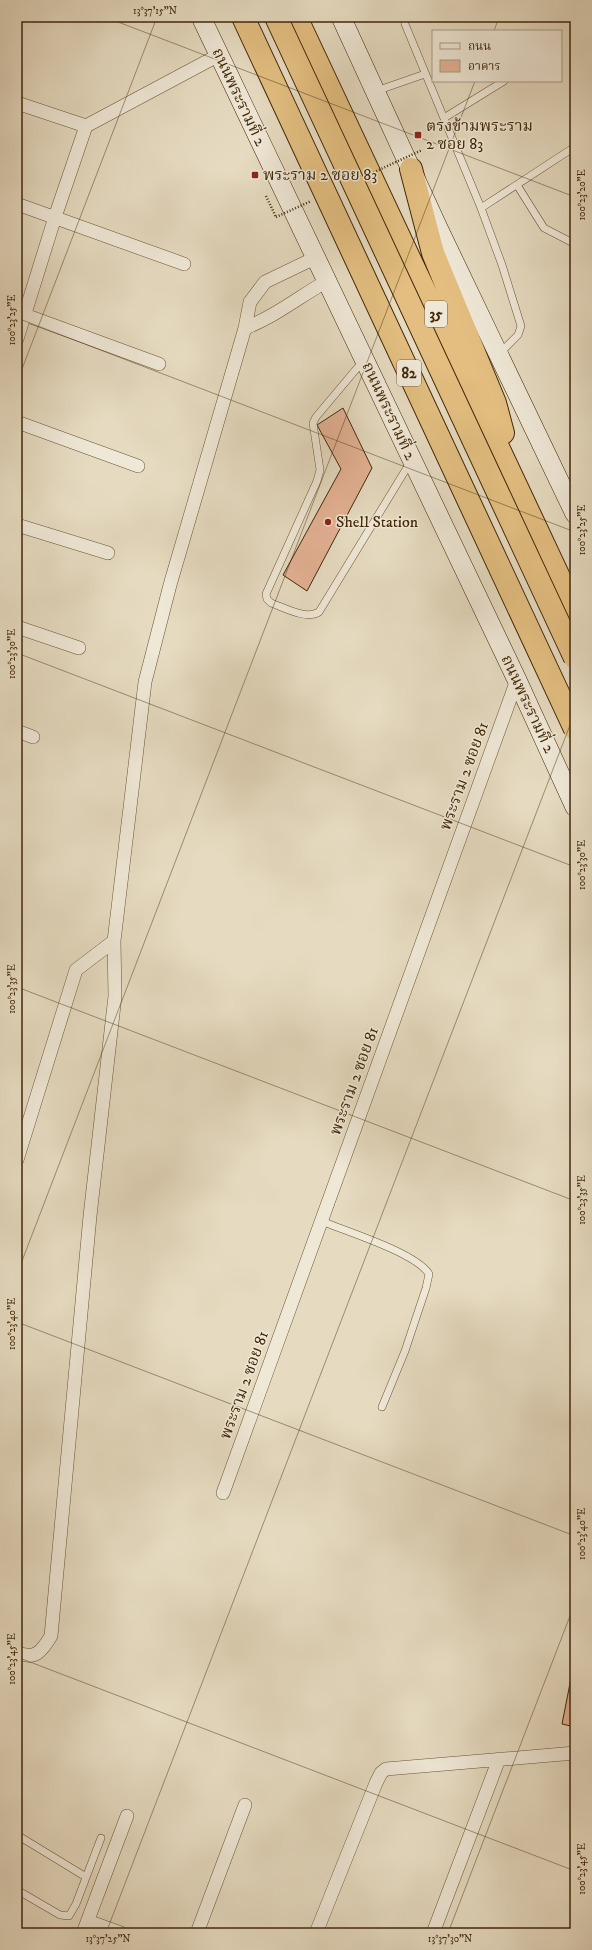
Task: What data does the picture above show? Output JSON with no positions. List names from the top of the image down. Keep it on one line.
{"streets":{"highway":["35","82"],"main road":["ถนนพระรามที่ 2"],"street":["พระราม 2 ซอย 81"]},"crossings":[["ถนนพระรามที่ 2","พระราม 2 ซอย 81"]],"places":{"transit":["ตรงข้ามพระราม 2 ซอย 83","พระราม 2 ซอย 83"],"other":["Shell Station"]},"legend":["ถนน","อาคาร"],"coordinates":["13°37'15\"N","100°23'20\"E","100°23'25\"E","100°23'30\"E","100°23'35\"E","100°23'40\"E","100°23'45\"E","13°37'25\"N","13°37'30\"N"]}
